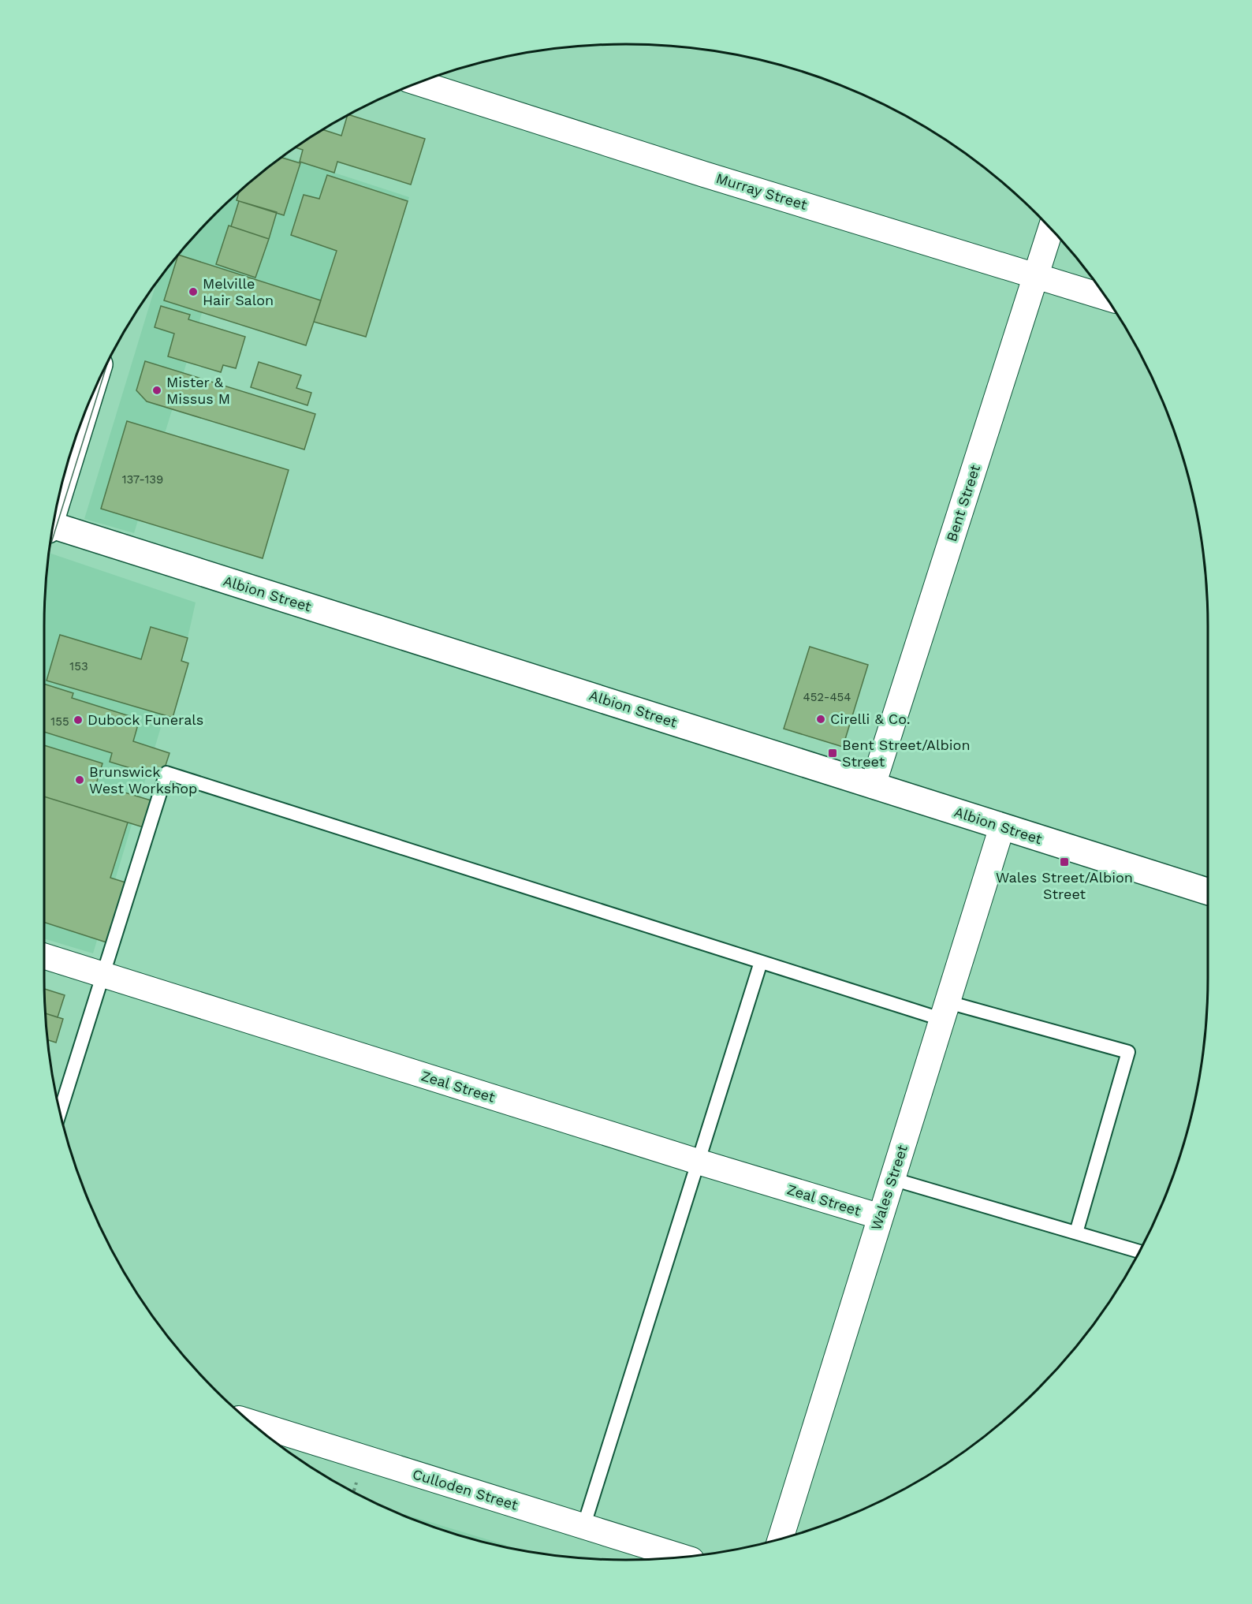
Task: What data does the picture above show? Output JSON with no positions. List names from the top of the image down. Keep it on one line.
{"streets":{"street":["Murray Street","Bent Street","Albion Street","Zeal Street","Wales Street","Culloden Street"]},"crossings":[["Murray Street","Bent Street"],["Bent Street","Albion Street"],["Albion Street","Wales Street"],["Zeal Street","Wales Street"]],"places":{"other":["Melville Hair Salon","Mister & Missus M","Cirelli & Co.","Dubock Funerals","Brunswick West Workshop"],"transit":["Bent Street/Albion Street","Wales Street/Albion Street"]},"house_numbers":["137-139","153","452-454","155"]}
